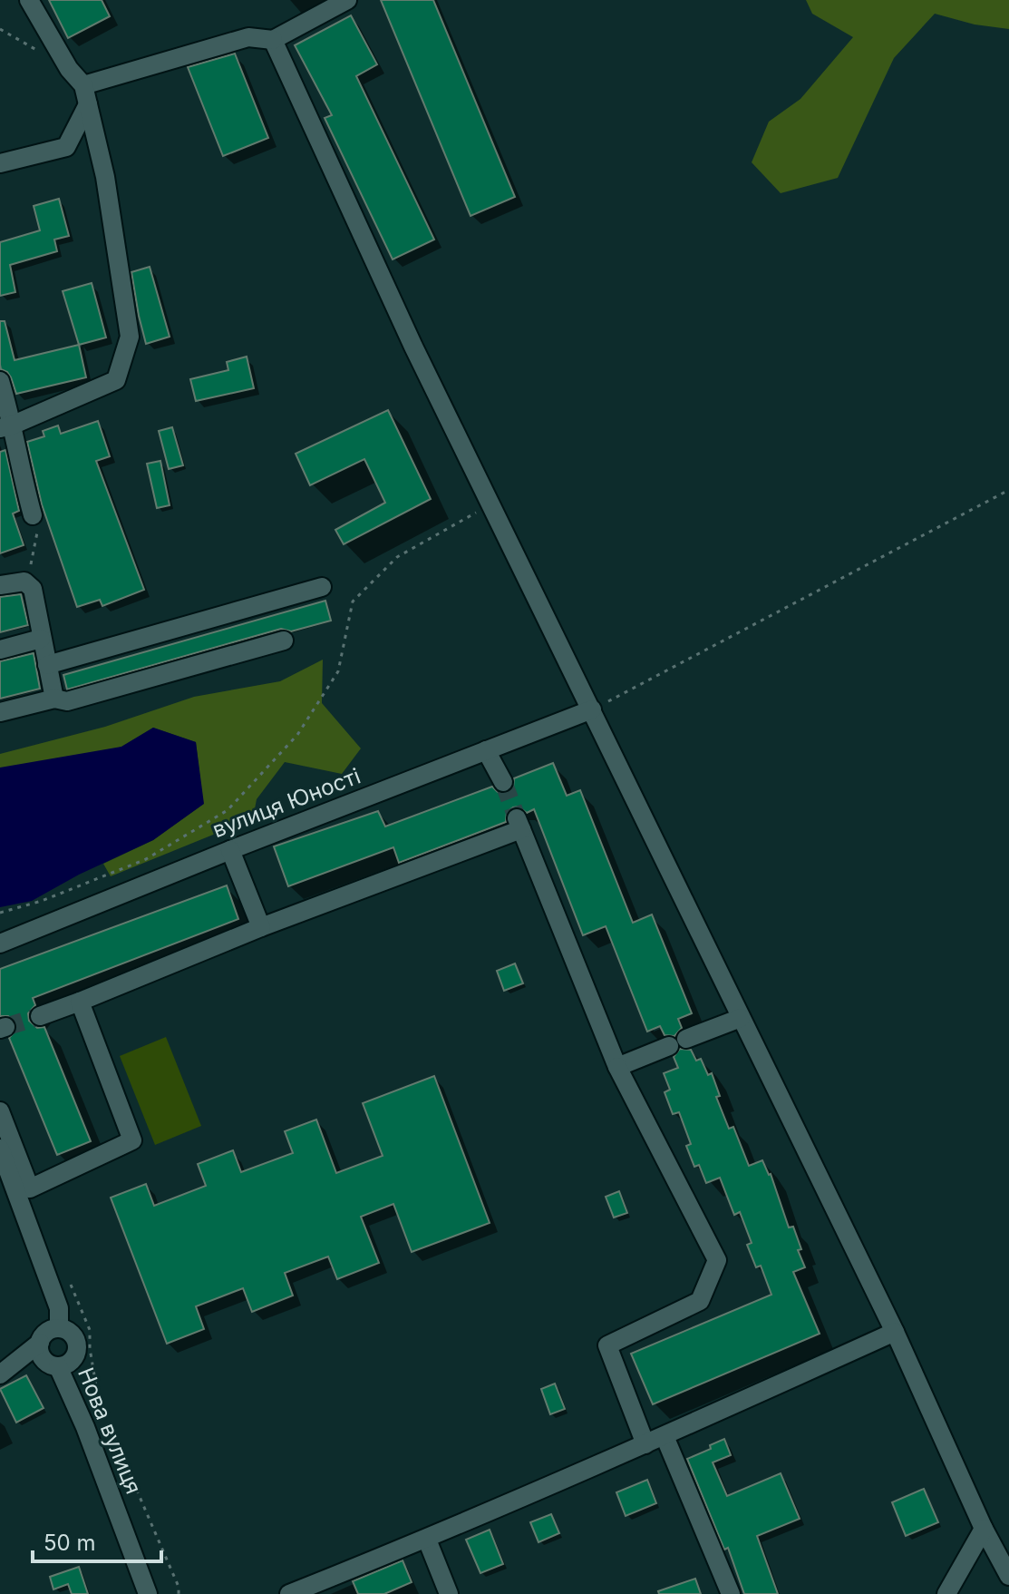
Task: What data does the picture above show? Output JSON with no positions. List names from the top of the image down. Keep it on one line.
{"streets":{"street":["вулиця Юності","Нова вулиця"]},"scale_bar":"50 m"}
